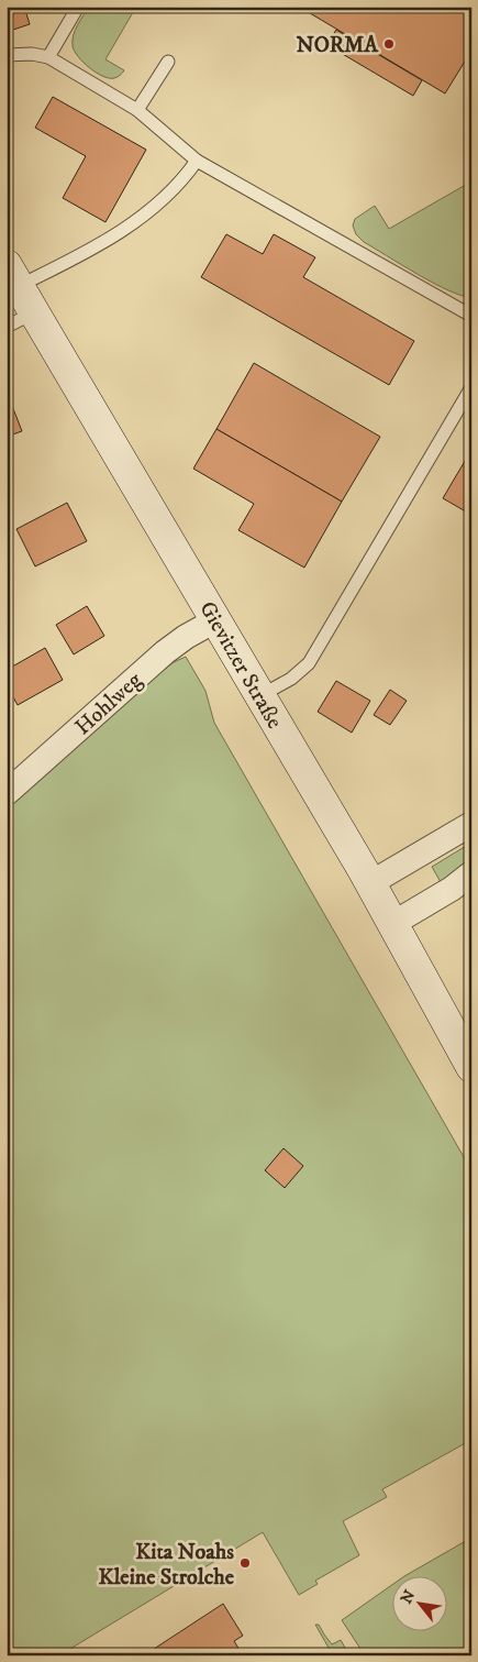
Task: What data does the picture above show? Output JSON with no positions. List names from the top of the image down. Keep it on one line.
{"streets":{"main road":["Gievitzer Straße"],"street":["Hohlweg"]},"crossings":[["Gievitzer Straße","Hohlweg"]],"places":["NORMA","Kita Noahs Kleine Strolche"],"north":"top left"}
